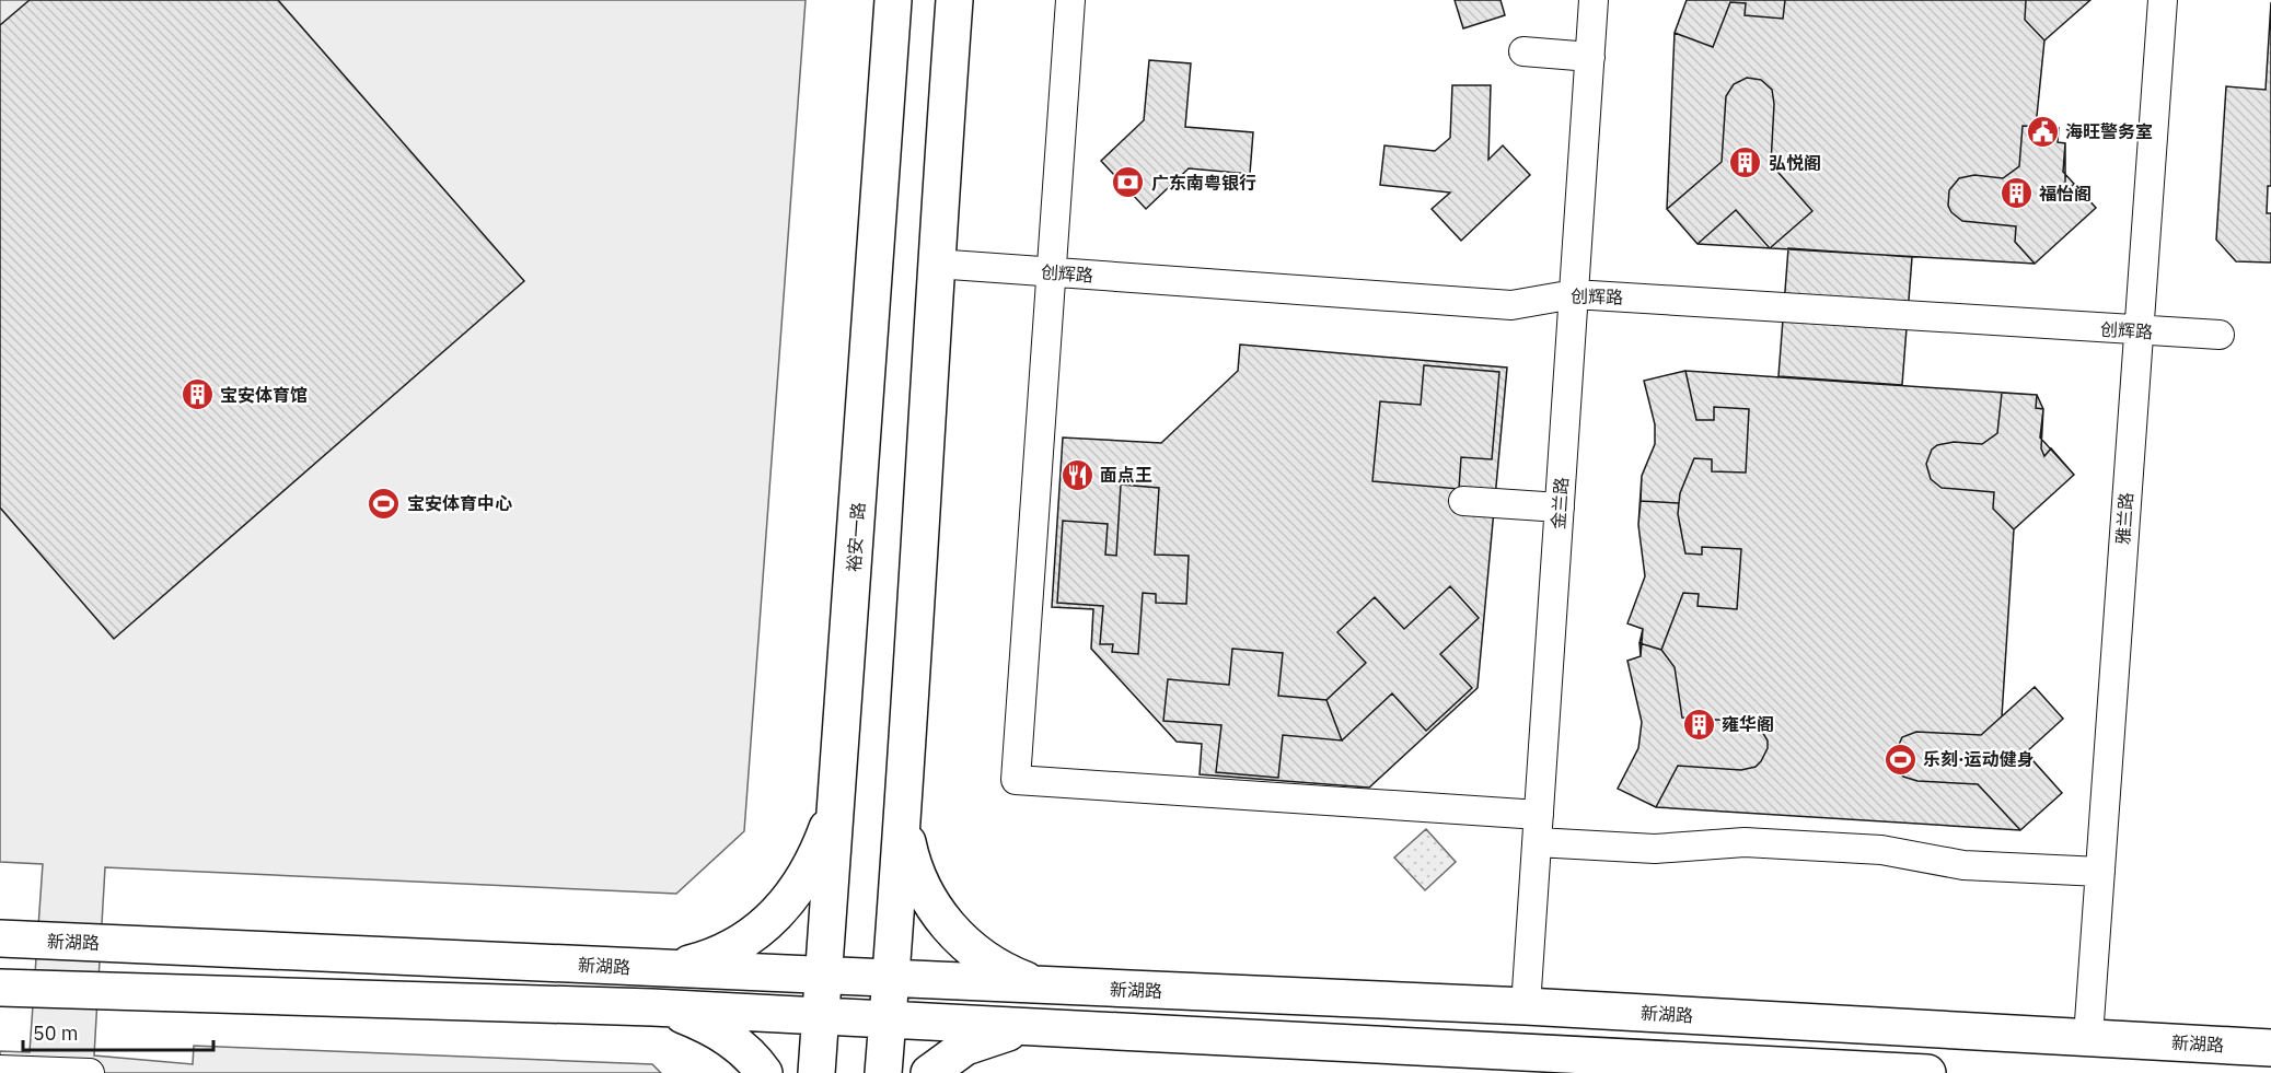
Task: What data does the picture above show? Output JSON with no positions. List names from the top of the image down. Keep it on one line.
{"streets":{"main road":["裕安一路","新湖路"],"street":["创辉路","金兰路","雅兰路"]},"crossings":[["创辉路","金兰路"],["创辉路","雅兰路"],["金兰路","新湖路"],["雅兰路","新湖路"],["裕安一路","新湖路"]],"places":{"public building":["海旺警务室"],"building":["弘悦阁","福怡阁","宝安体育馆","雍华阁"],"bank":["广东南粤银行"],"restaurant":["面点王"],"sports":["宝安体育中心","乐刻·运动健身"]},"scale_bar":"50 m"}
